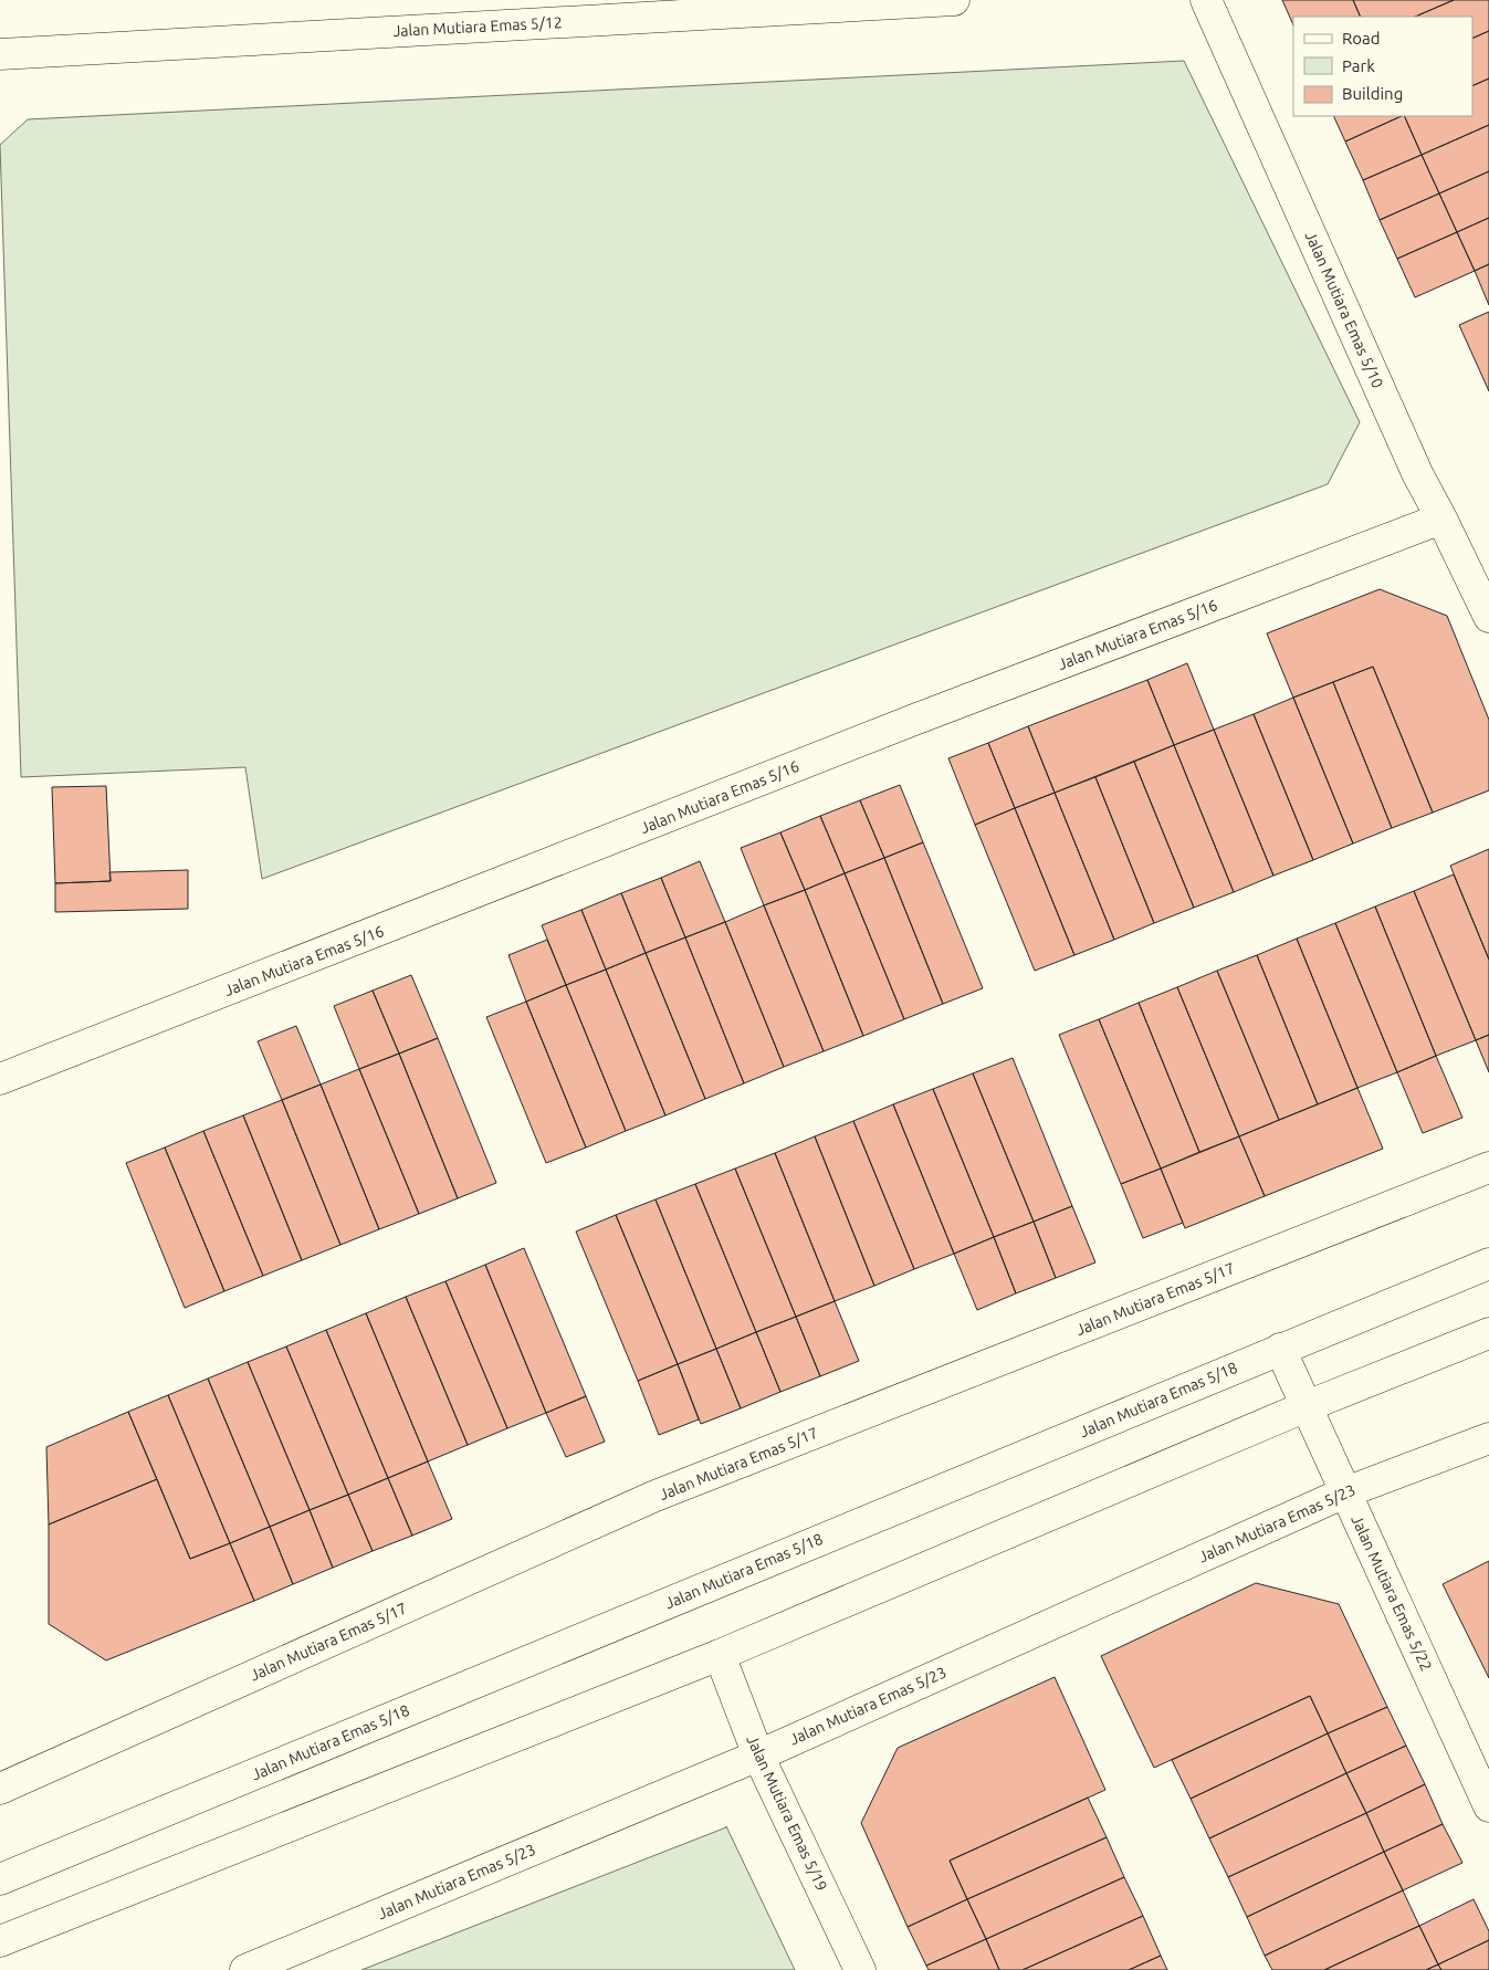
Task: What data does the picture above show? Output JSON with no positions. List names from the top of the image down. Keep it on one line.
{"streets":{"street":["Jalan Mutiara Emas 5/12","Jalan Mutiara Emas 5/10","Jalan Mutiara Emas 5/16","Jalan Mutiara Emas 5/17","Jalan Mutiara Emas 5/18","Jalan Mutiara Emas 5/23","Jalan Mutiara Emas 5/22","Jalan Mutiara Emas 5/19"]},"crossings":[["Jalan Mutiara Emas 5/10","Jalan Mutiara Emas 5/16"],["Jalan Mutiara Emas 5/18","Jalan Mutiara Emas 5/22"],["Jalan Mutiara Emas 5/23","Jalan Mutiara Emas 5/22"],["Jalan Mutiara Emas 5/23","Jalan Mutiara Emas 5/19"]],"legend":["Road","Park","Building"]}
